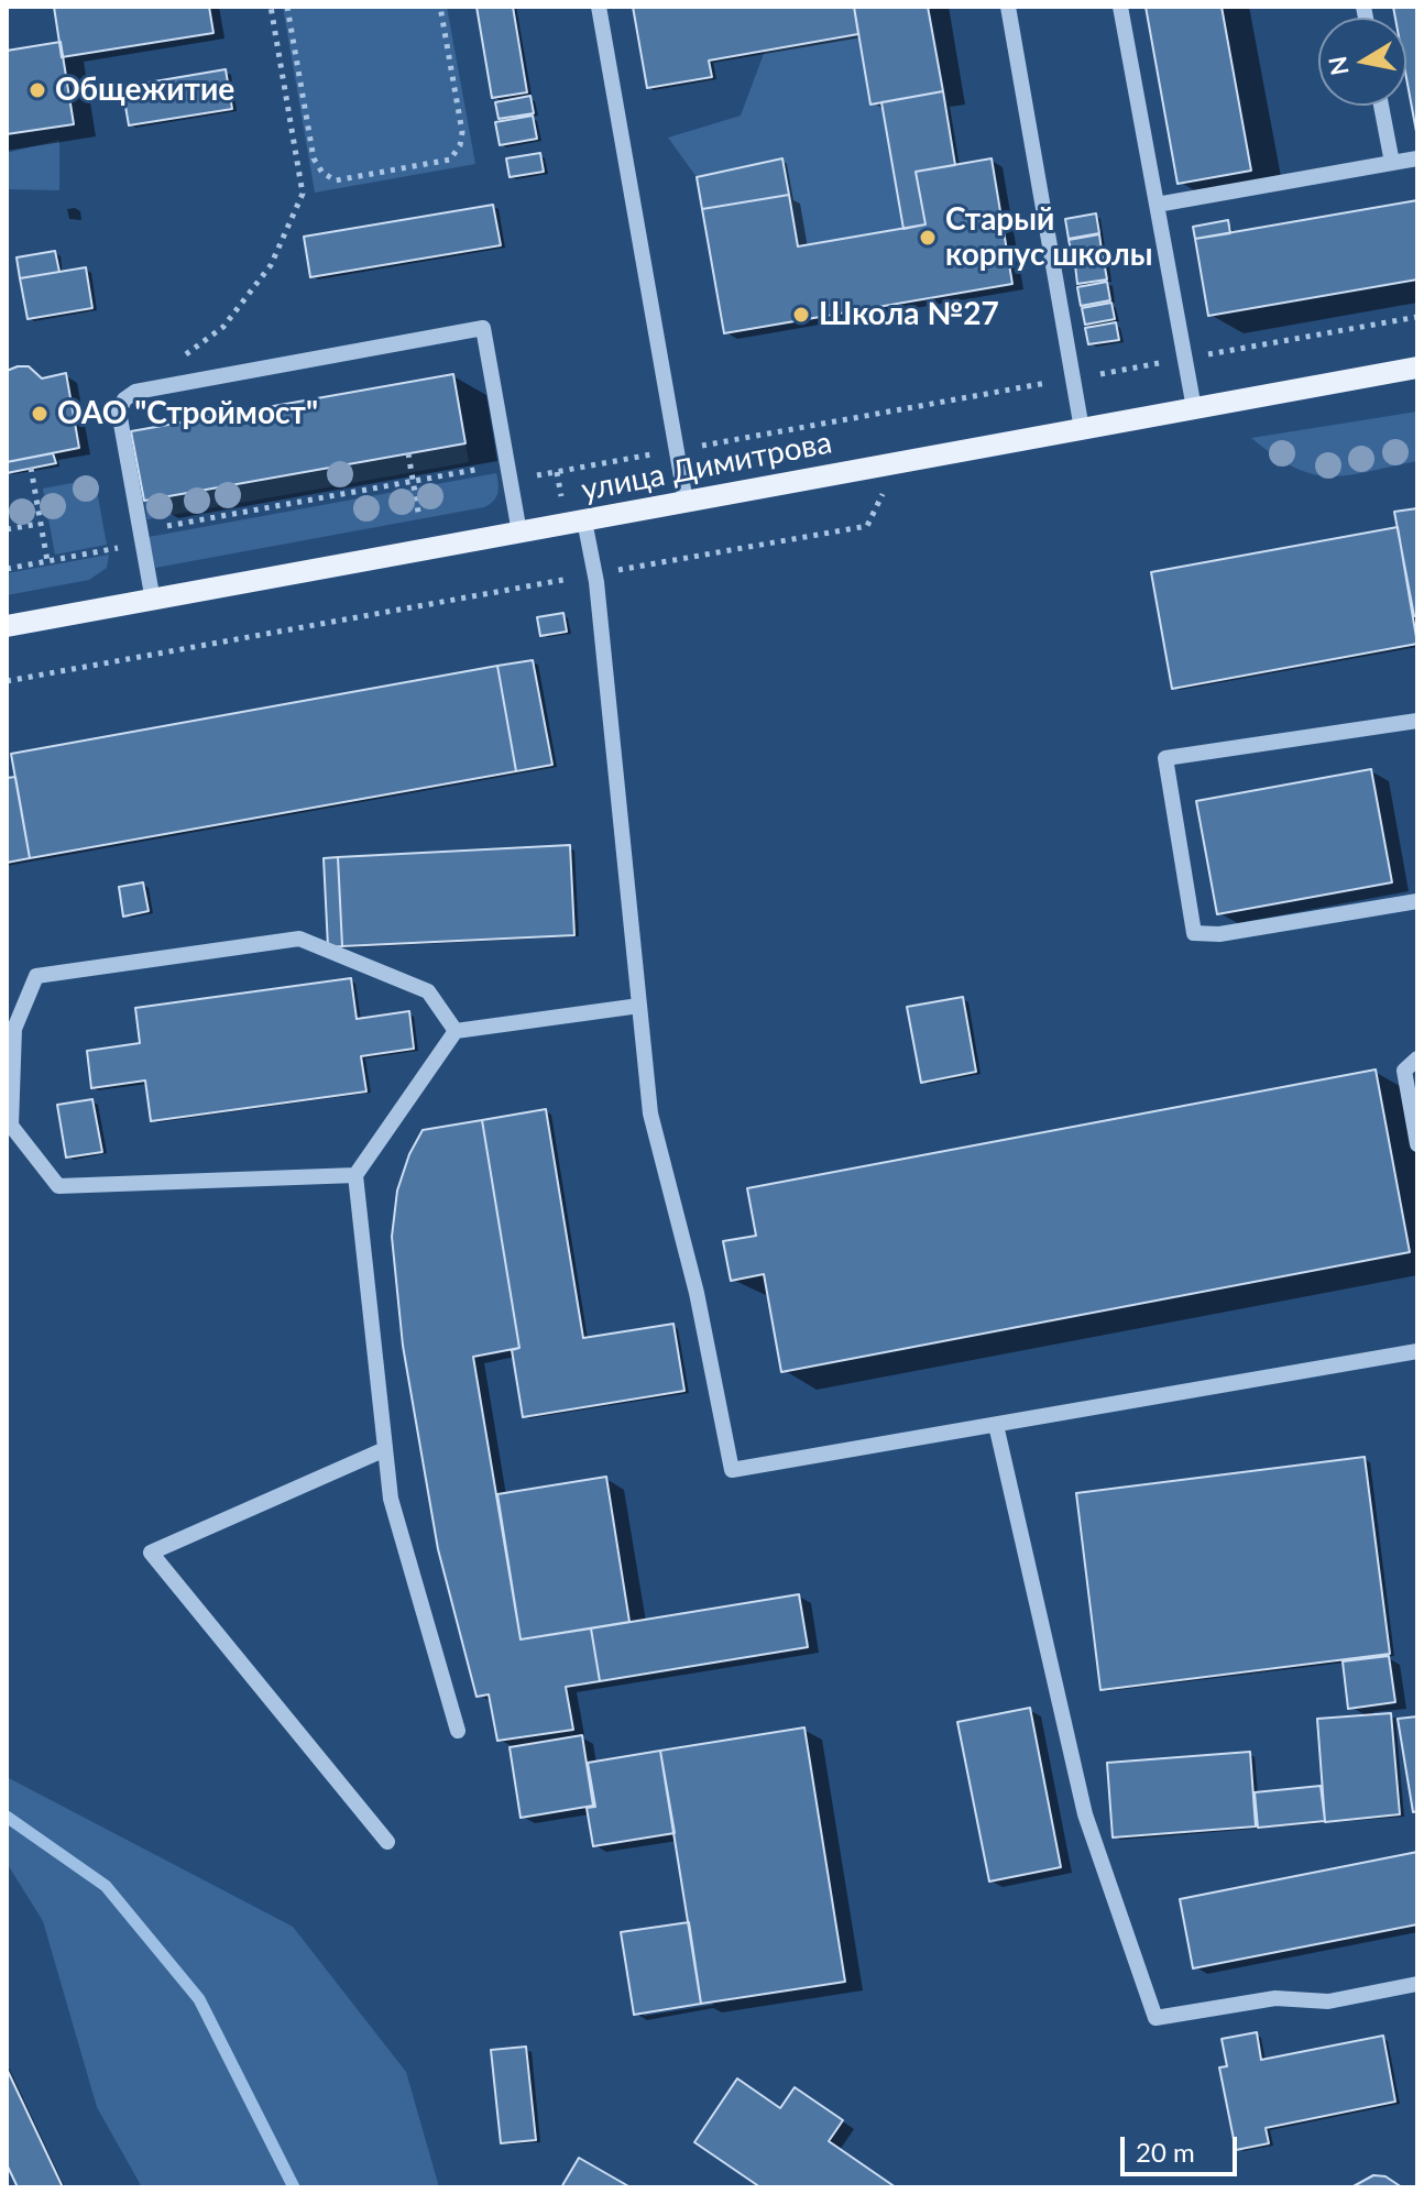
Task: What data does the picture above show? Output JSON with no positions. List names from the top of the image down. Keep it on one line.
{"streets":{"main road":["улица Димитрова"]},"places":["Общежитие","Старый корпус школы","Школа №27","ОАО \"Строймост\""],"scale_bar":"20 m","north":"left"}
